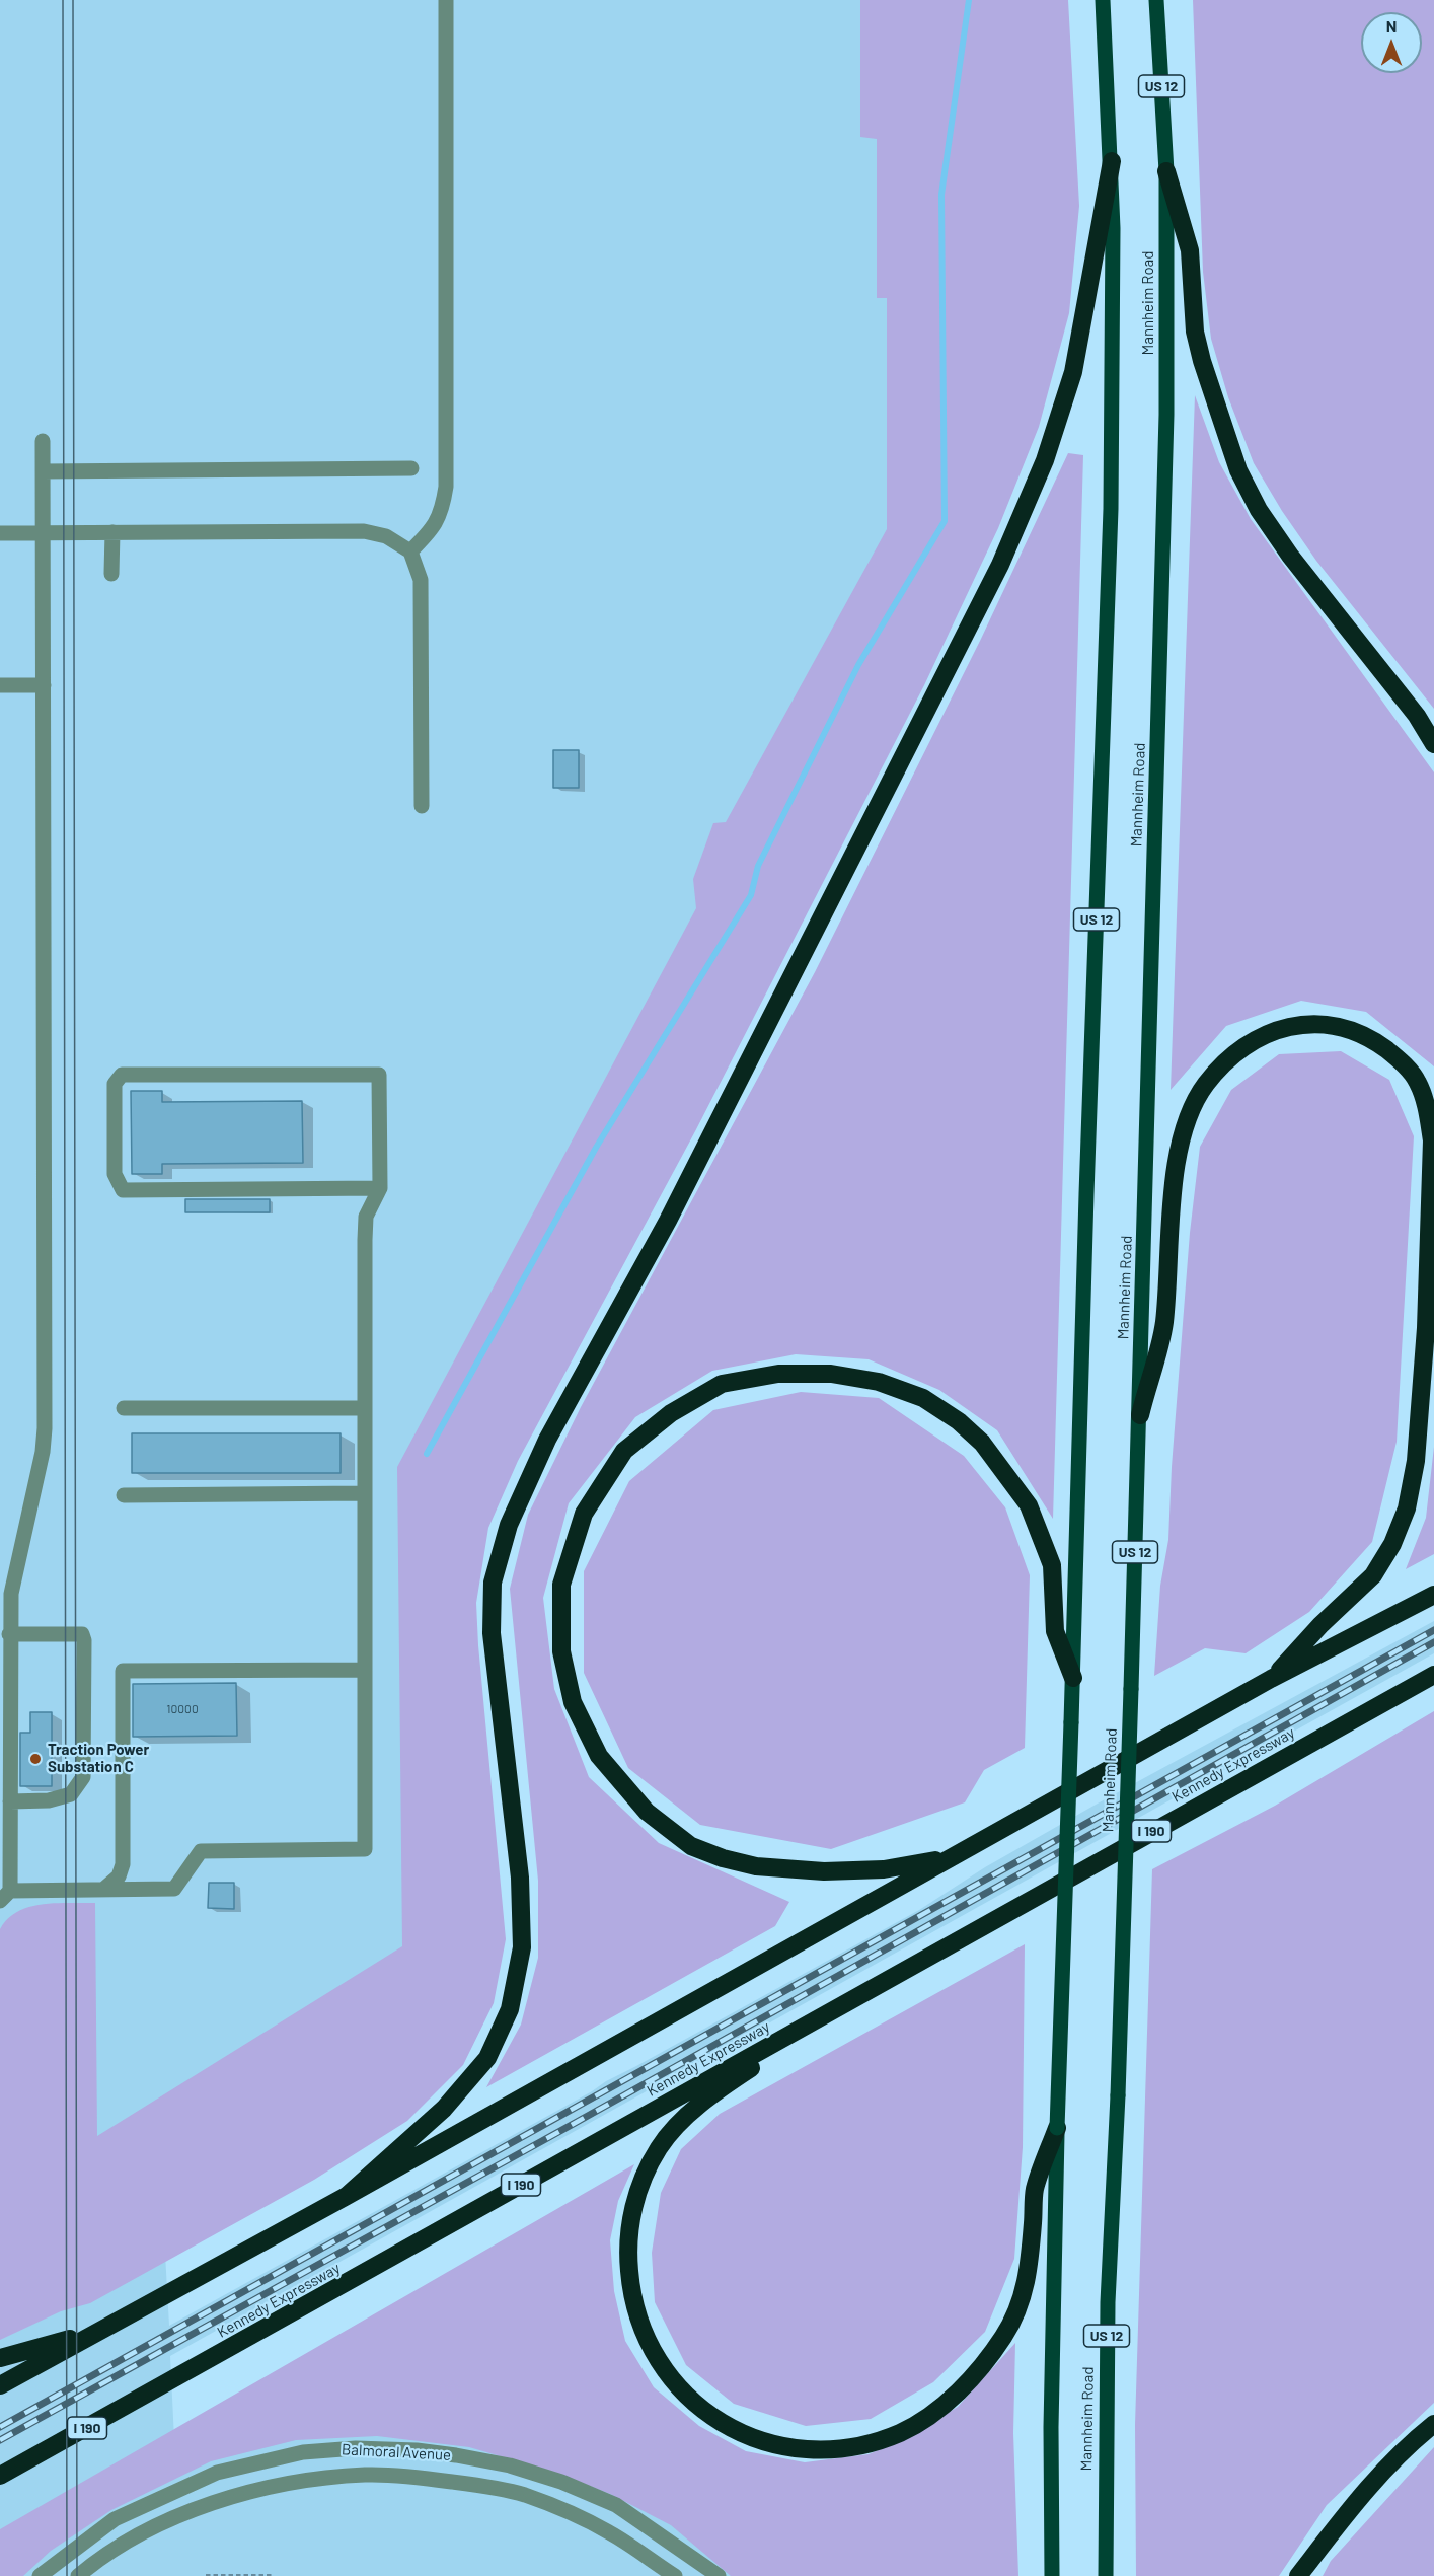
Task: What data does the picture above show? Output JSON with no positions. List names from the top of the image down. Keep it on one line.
{"streets":{"highway":["Kennedy Expressway","I 190"],"main road":["US 12","Mannheim Road"],"street":["Balmoral Avenue"]},"places":["Traction Power Substation C"],"house_numbers":["10000"],"north":"top"}
